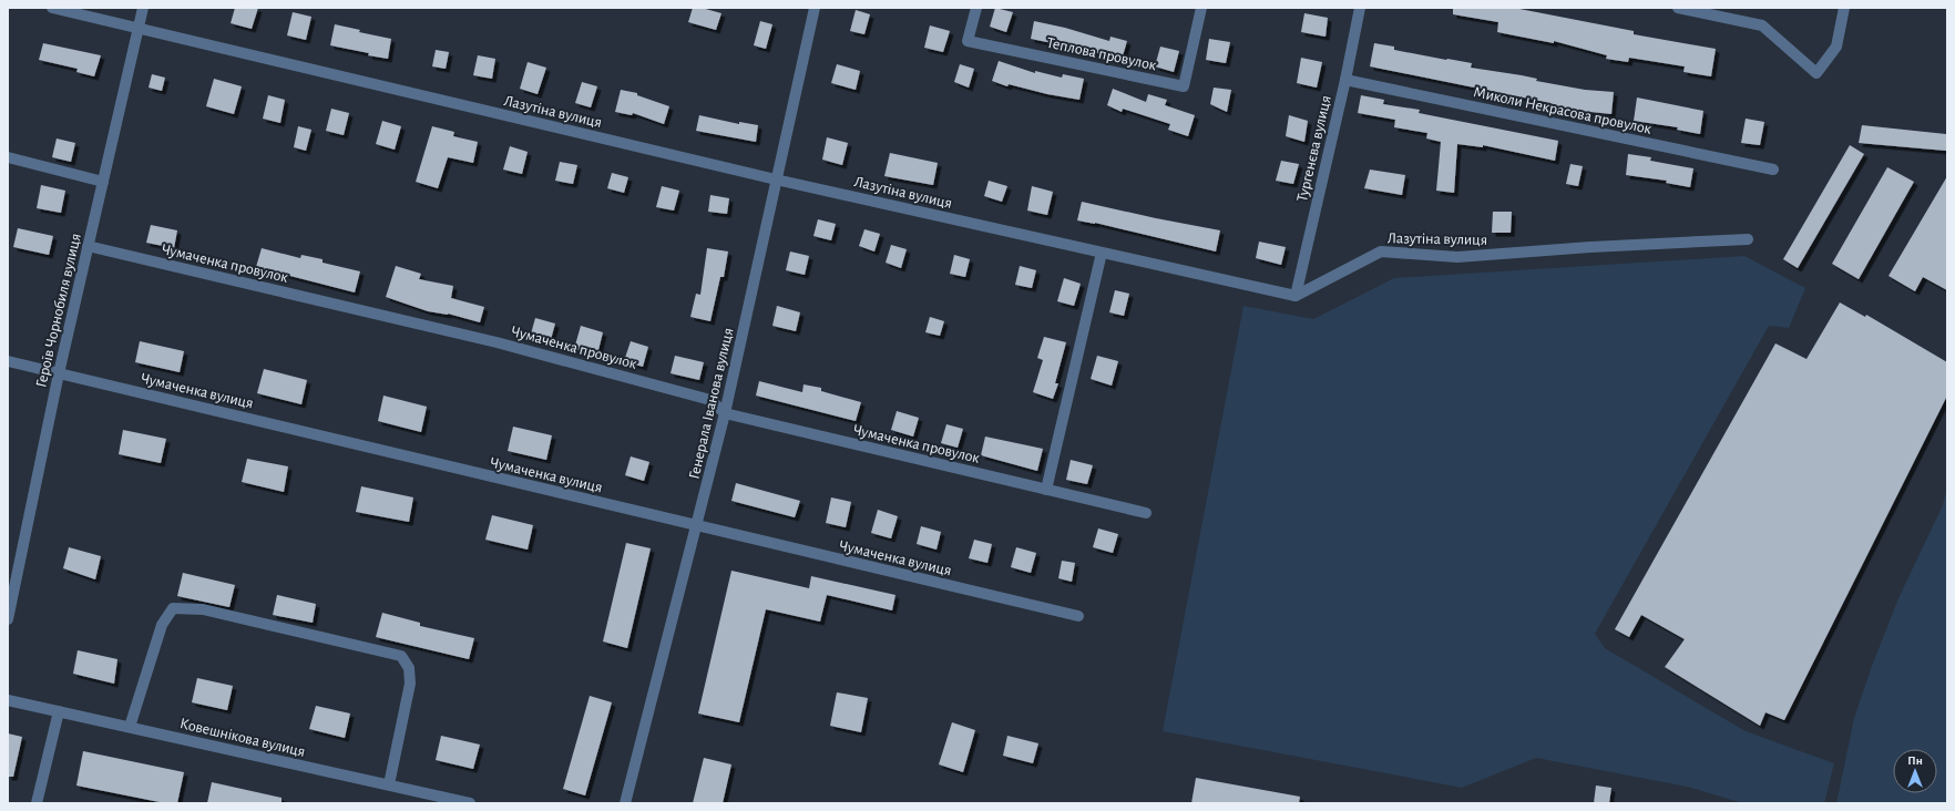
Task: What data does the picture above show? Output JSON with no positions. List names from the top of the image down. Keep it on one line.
{"streets":{"street":["Теплова провулок","Миколи Некрасова провулок","Лазутіна вулиця","Тургенєва вулиця","Чумаченка провулок","Героїв Чорнобиля вулиця","Чумаченка вулиця","Генерала Іванова вулиця","Ковешнікова вулиця"]},"crossings":[["Миколи Некрасова провулок","Тургенєва вулиця"],["Лазутіна вулиця","Тургенєва вулиця"],["Лазутіна вулиця","Героїв Чорнобиля вулиця"],["Лазутіна вулиця","Генерала Іванова вулиця"],["Чумаченка провулок","Героїв Чорнобиля вулиця"],["Чумаченка провулок","Генерала Іванова вулиця"],["Героїв Чорнобиля вулиця","Чумаченка вулиця"],["Чумаченка вулиця","Генерала Іванова вулиця"]],"north":"top"}
